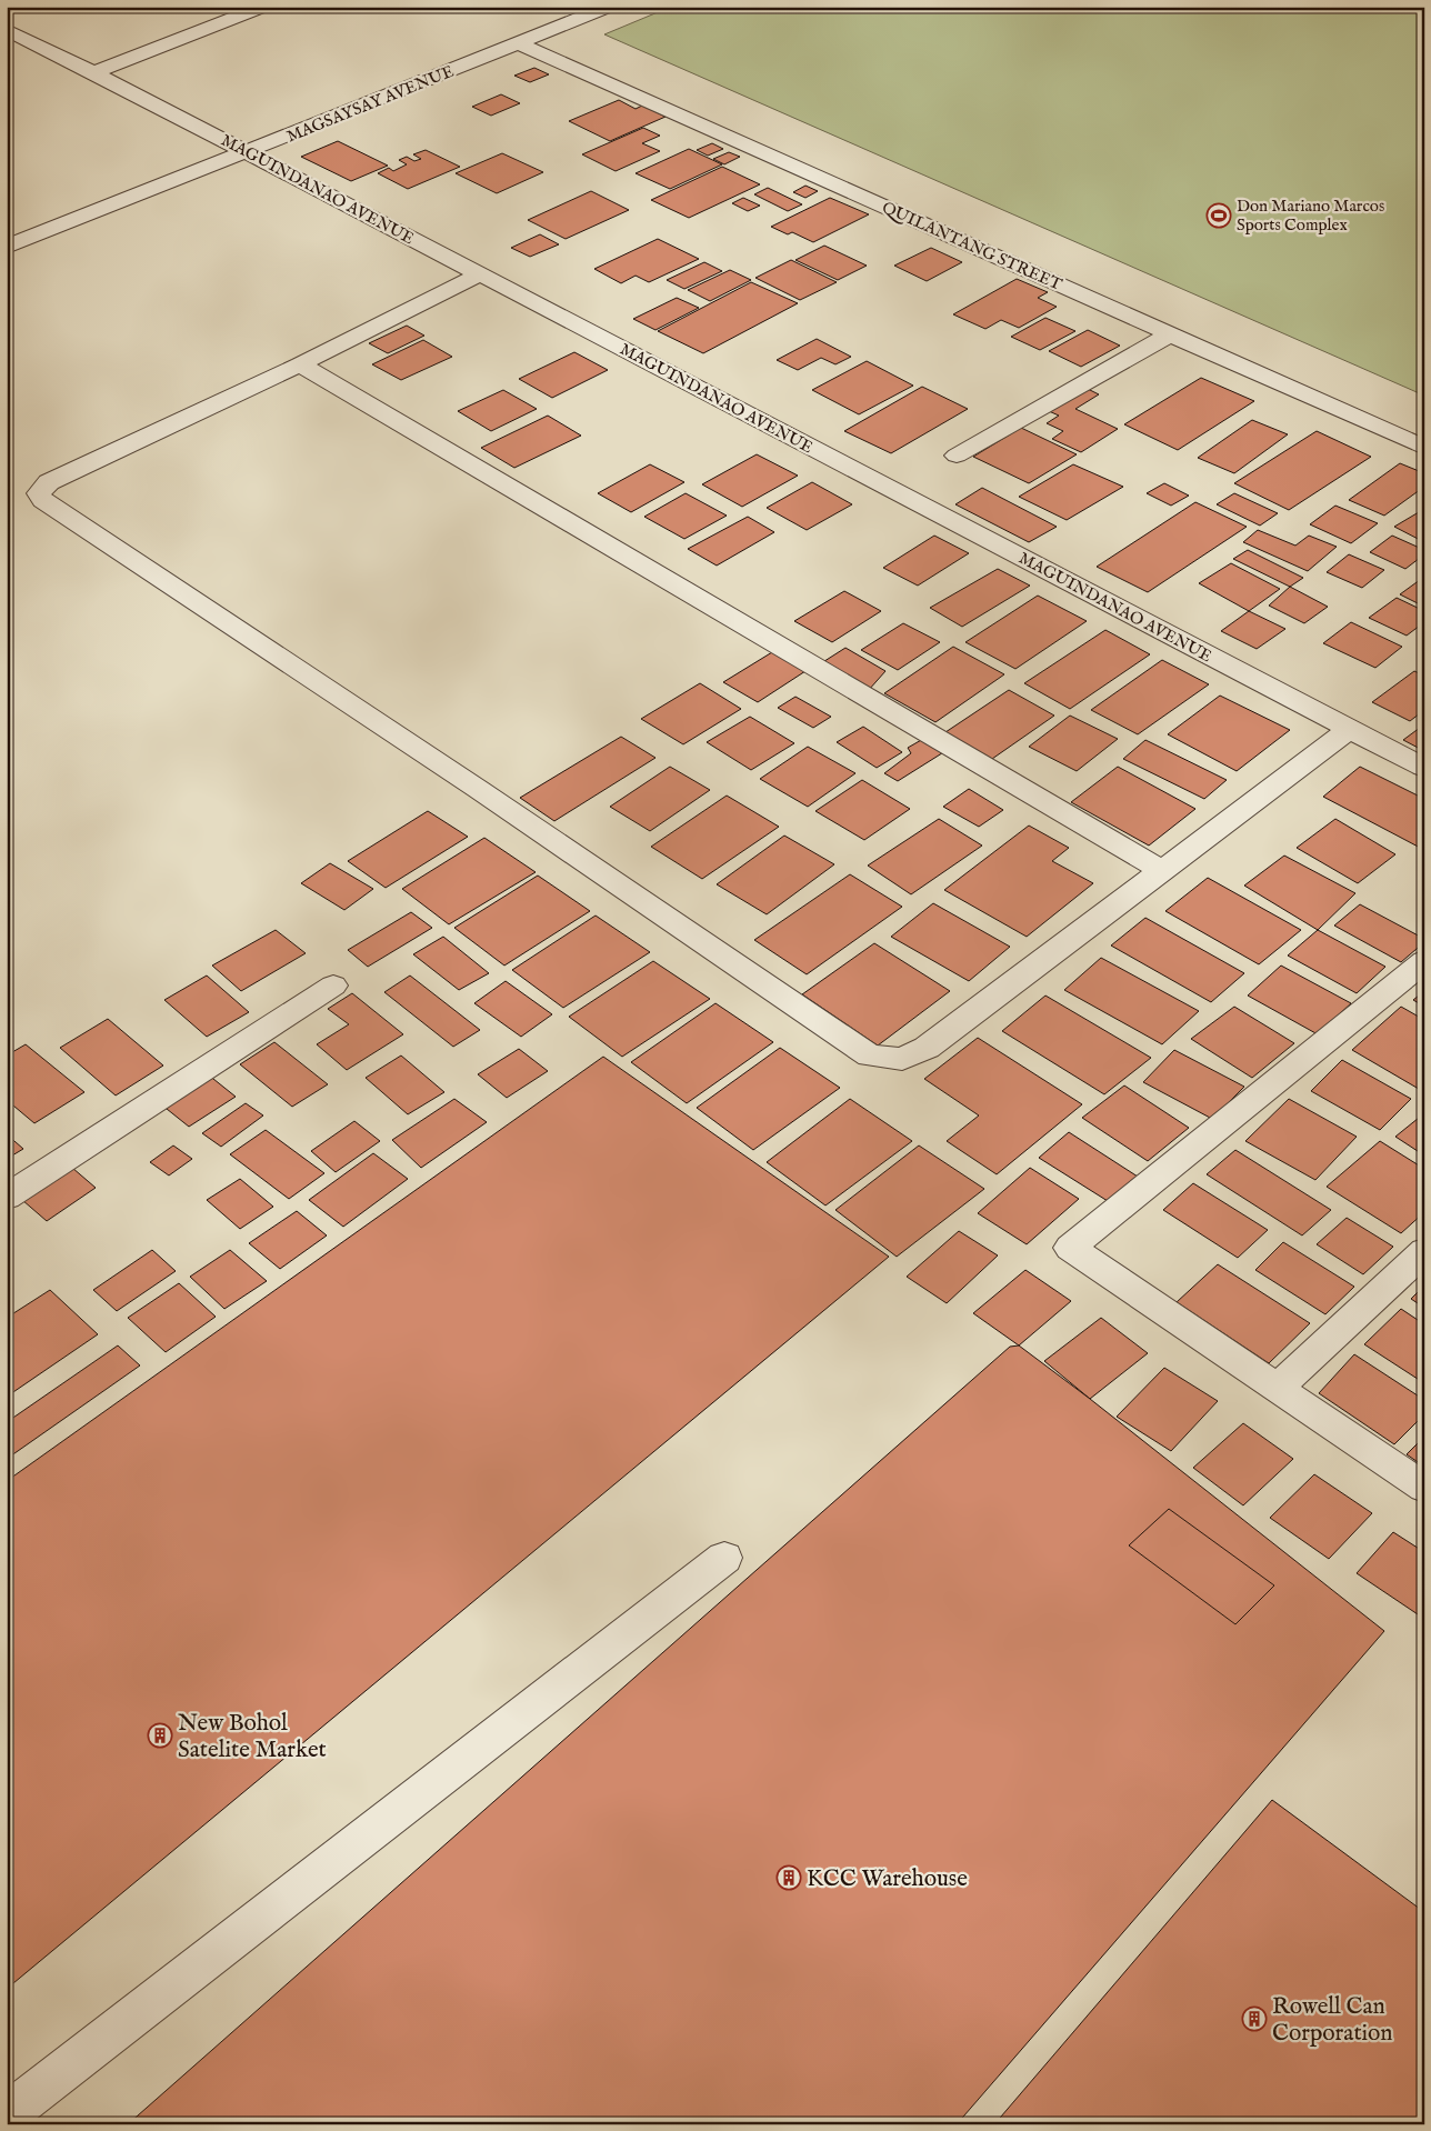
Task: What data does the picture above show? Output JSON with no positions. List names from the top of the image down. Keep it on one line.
{"streets":{"street":["MAGSAYSAY AVENUE","MAGUINDANAO AVENUE","QUILANTANG STREET"]},"crossings":[["MAGSAYSAY AVENUE","MAGUINDANAO AVENUE"],["MAGSAYSAY AVENUE","QUILANTANG STREET"]],"places":{"sports":["Don Mariano Marcos Sports Complex"],"building":["New Bohol Satelite Market","KCC Warehouse","Rowell Can Corporation"]}}
